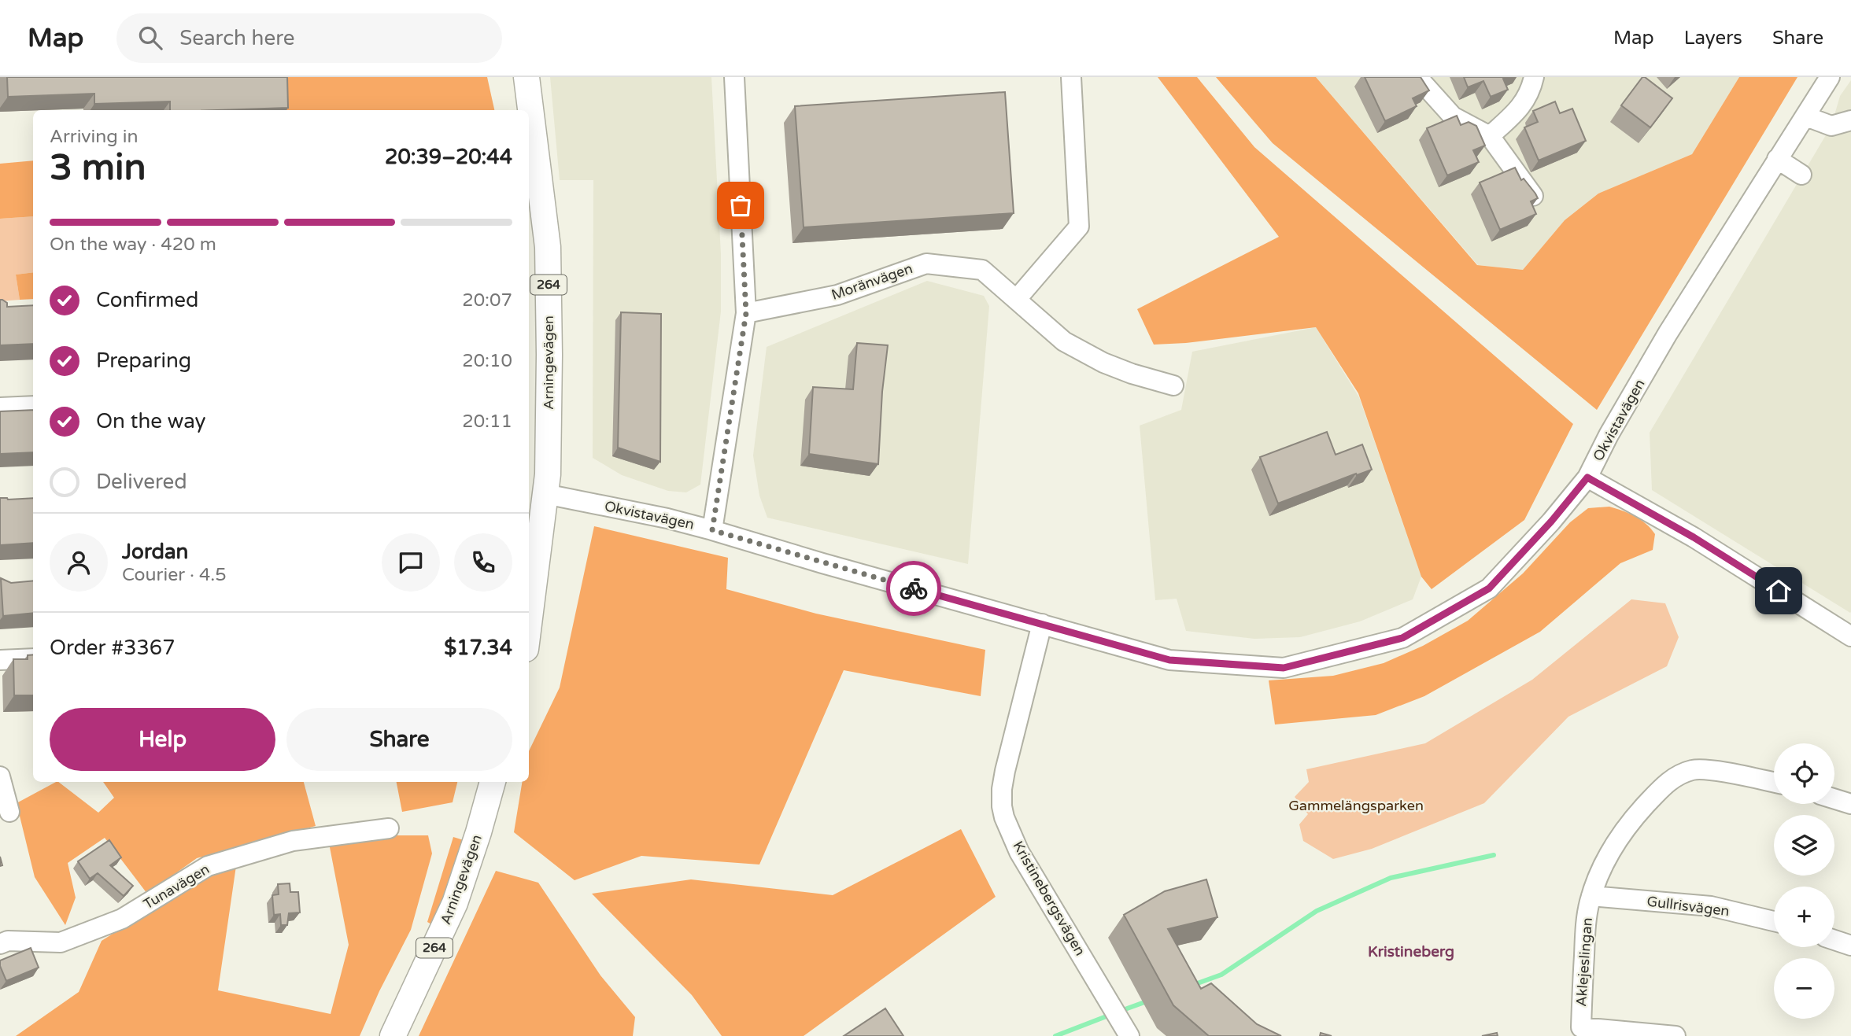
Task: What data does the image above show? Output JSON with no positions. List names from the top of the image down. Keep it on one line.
{"streets":{"main road":["264","Arningevägen"],"street":["Moränvägen","Okvistavägen","Tunavägen","Kristinebergsvägen","Gullrisvägen","Aklejeslingan"]},"crossings":[["Arningevägen","Okvistavägen"],["Okvistavägen","Kristinebergsvägen"],["Gullrisvägen","Aklejeslingan"]],"districts":["Kristineberg"],"parks":["Gammelängsparken"],"page":{"header":"Map","search":"Search here","nav":["Map","Layers","Share"],"heading":["3 min","Arriving in","20:39–20:44"],"panel":["Jordan","Courier · 4.5","Order #3367","$17.34"],"bar":"On the way · 420 m","list":[["Confirmed","20:07"],["Preparing","20:10"],["On the way","20:11"],"Delivered"],"buttons":["Help","Share"],"map_buttons":["+","−"]}}
